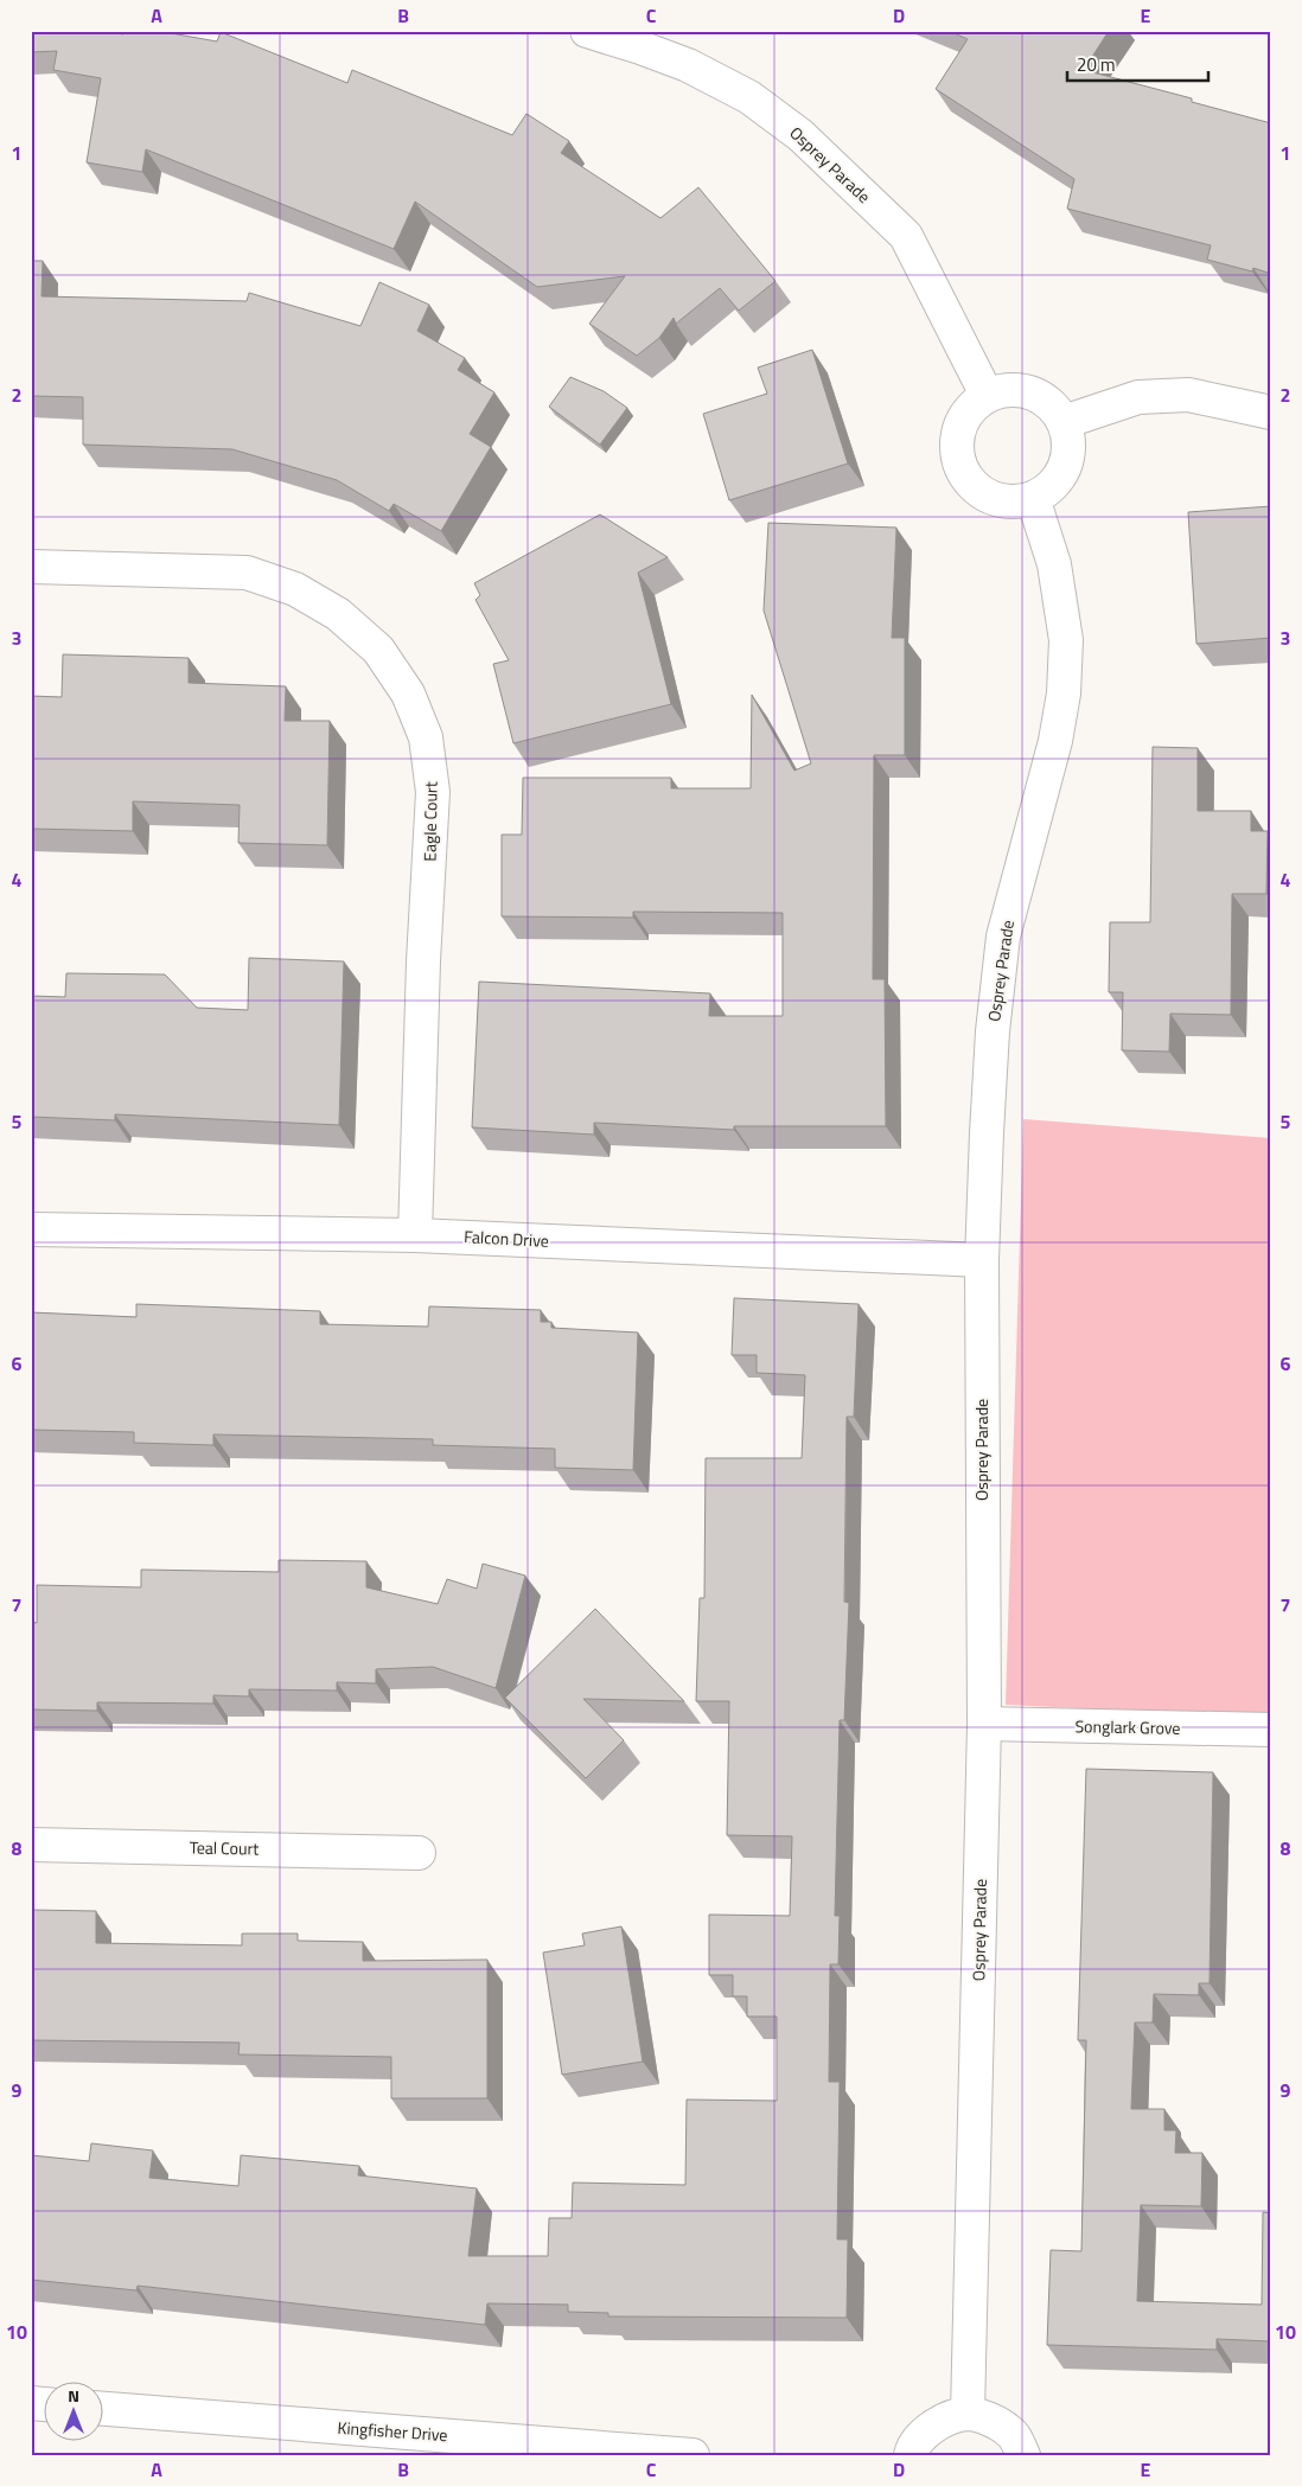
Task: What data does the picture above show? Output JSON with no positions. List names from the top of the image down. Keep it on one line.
{"streets":{"street":["Osprey Parade","Eagle Court","Falcon Drive","Songlark Grove","Teal Court","Kingfisher Drive"]},"crossings":[["Osprey Parade","Falcon Drive"],["Osprey Parade","Songlark Grove"],["Eagle Court","Falcon Drive"]],"scale_bar":"20 m","north":"top","grid":{"columns":["A","B","C","D","E"],"rows":["1","2","3","4","5","6","7","8","9","10"]}}
